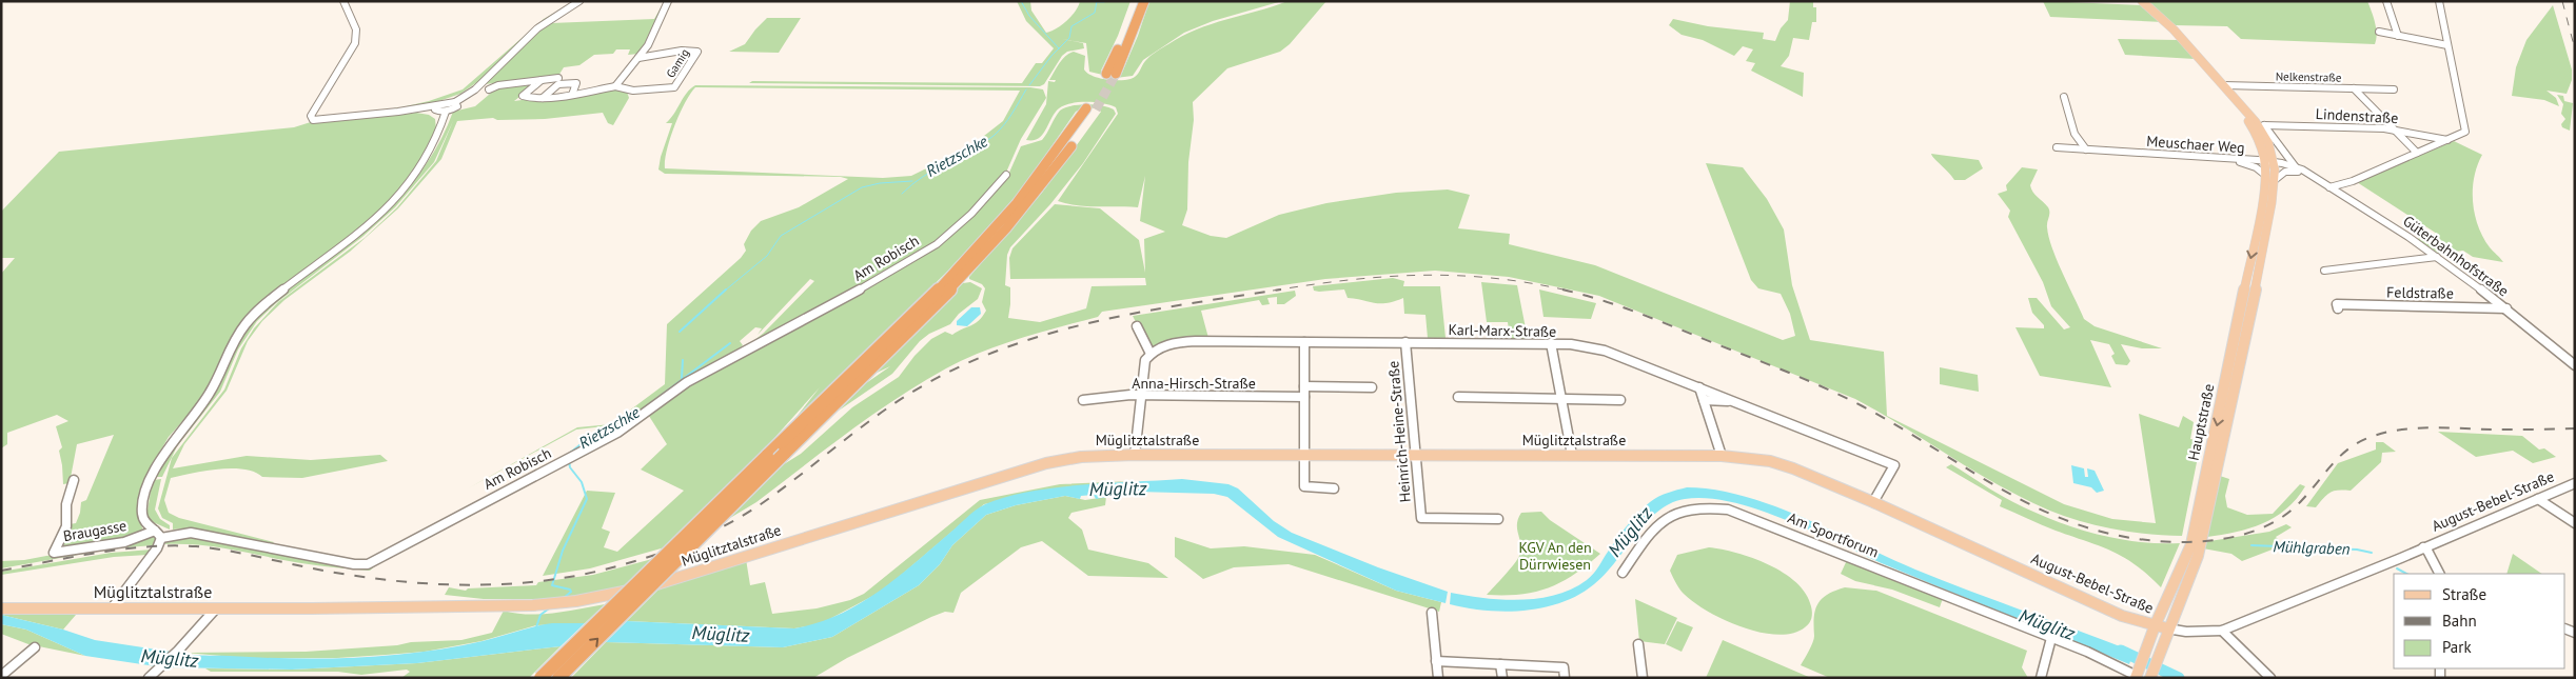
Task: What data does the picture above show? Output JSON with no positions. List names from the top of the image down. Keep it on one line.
{"streets":{"main road":["Hauptstraße","Müglitztalstraße","August-Bebel-Straße"],"street":["Gamig","Nelkenstraße","Lindenstraße","Meuschaer Weg","Güterbahnhofstraße","Am Robisch","Feldstraße","Karl-Marx-Straße","Anna-Hirsch-Straße","Heinrich-Heine-Straße","Braugasse","Am Sportforum"]},"crossings":[["Lindenstraße","Güterbahnhofstraße"],["Meuschaer Weg","Güterbahnhofstraße"],["Meuschaer Weg","Hauptstraße"],["Güterbahnhofstraße","Feldstraße"],["Güterbahnhofstraße","Hauptstraße"],["Am Robisch","Braugasse"],["Karl-Marx-Straße","Heinrich-Heine-Straße"],["Karl-Marx-Straße","Müglitztalstraße"],["Hauptstraße","August-Bebel-Straße"],["Hauptstraße","Am Sportforum"],["Heinrich-Heine-Straße","Müglitztalstraße"],["Müglitztalstraße","August-Bebel-Straße"]],"water":["Rietzschke","Müglitz","Mühlgraben"],"parks":["KGV An den Dürrwiesen"],"legend":["Straße","Bahn","Park"]}
